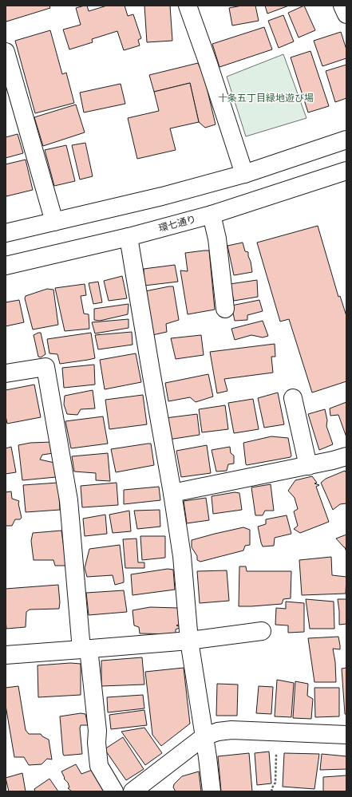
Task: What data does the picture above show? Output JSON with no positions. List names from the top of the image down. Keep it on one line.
{"streets":{"street":["環七通り"]},"parks":["十条五丁目緑地遊び場"]}
